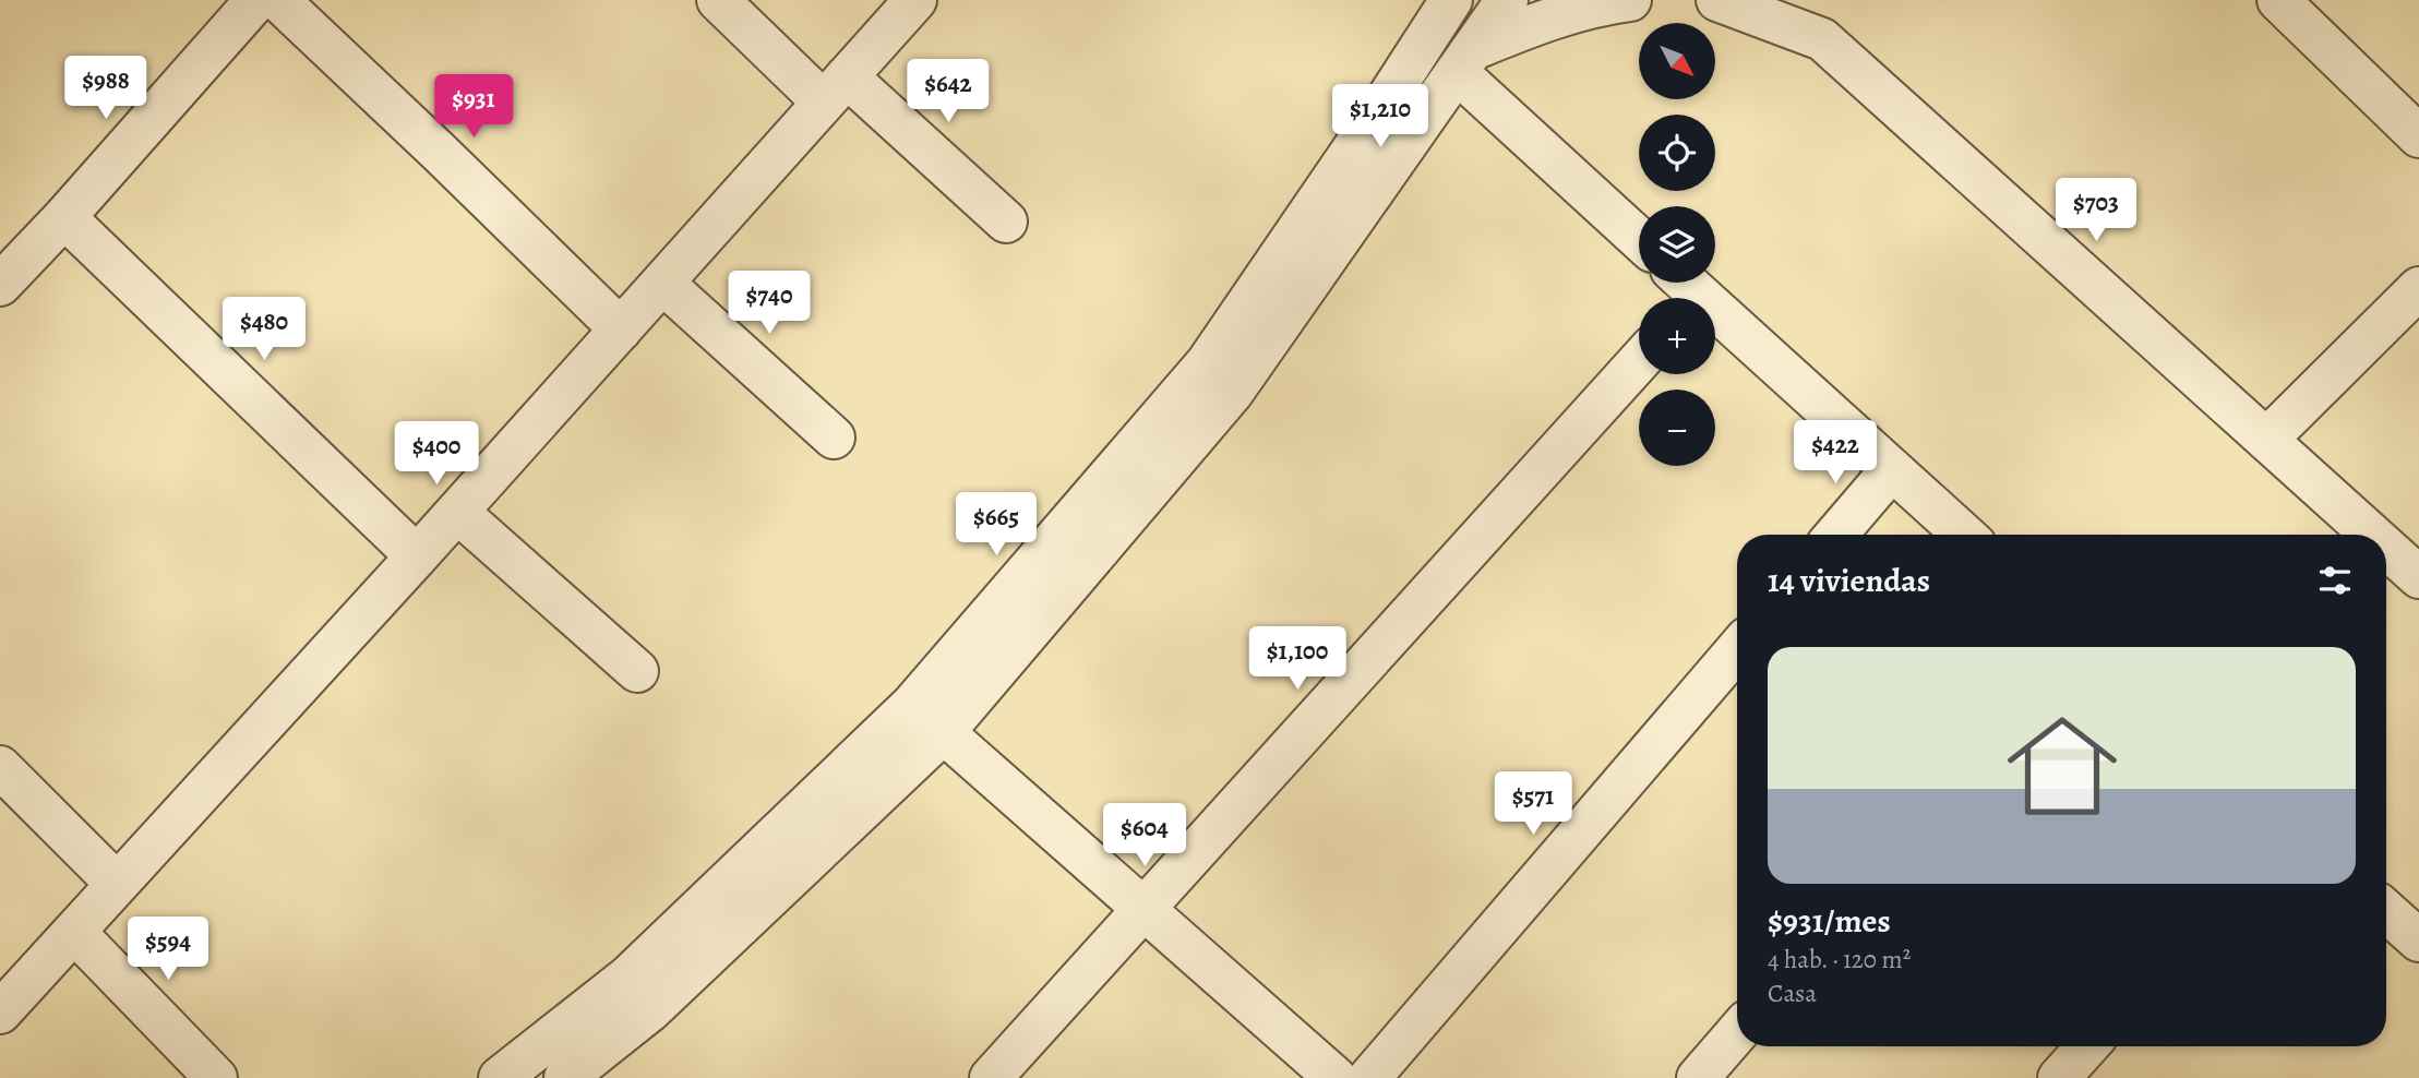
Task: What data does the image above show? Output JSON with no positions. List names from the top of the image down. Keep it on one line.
{"north":"bottom right","page":{"map_buttons":["+","−"],"price":["$988","$642","$931","$1,210","$703","$740","$480","$422","$400","$665","$1,100","$571","$604","$594"],"heading":"14 viviendas","list":[{"name":"$931/mes","note":"4 hab. · 120 m² · Casa"}]}}
